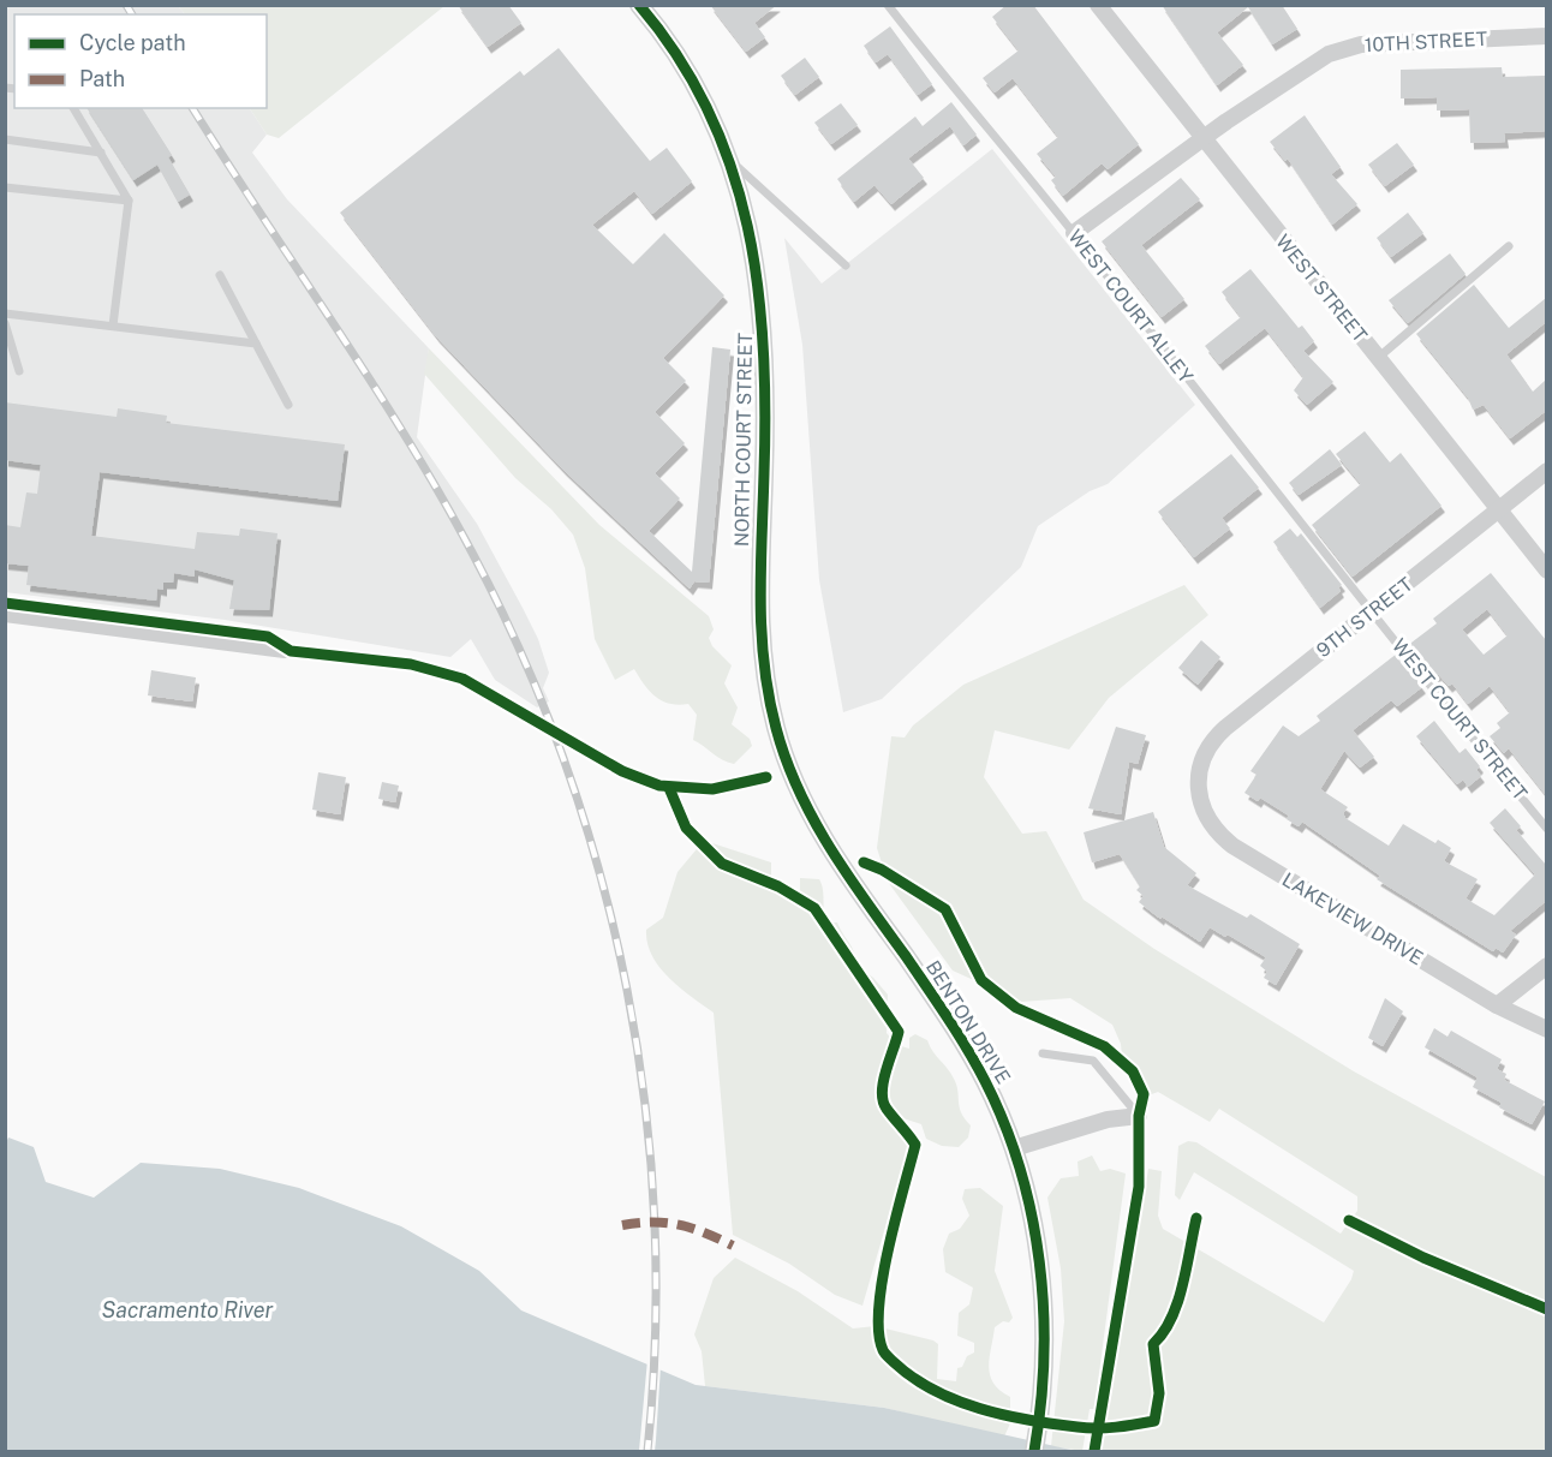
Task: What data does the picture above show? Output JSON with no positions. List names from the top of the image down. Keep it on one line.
{"streets":{"street":["10TH STREET","WEST STREET","NORTH COURT STREET","9TH STREET","LAKEVIEW DRIVE","BENTON DRIVE"],"lane":["WEST COURT ALLEY","WEST COURT STREET"]},"crossings":[["10TH STREET","WEST STREET"],["10TH STREET","WEST COURT ALLEY"],["WEST STREET","9TH STREET"],["WEST COURT ALLEY","9TH STREET"],["WEST COURT ALLEY","WEST COURT STREET"],["NORTH COURT STREET","BENTON DRIVE"],["9TH STREET","WEST COURT STREET"],["9TH STREET","LAKEVIEW DRIVE"]],"water":["Sacramento River"],"legend":["Cycle path","Path"]}
